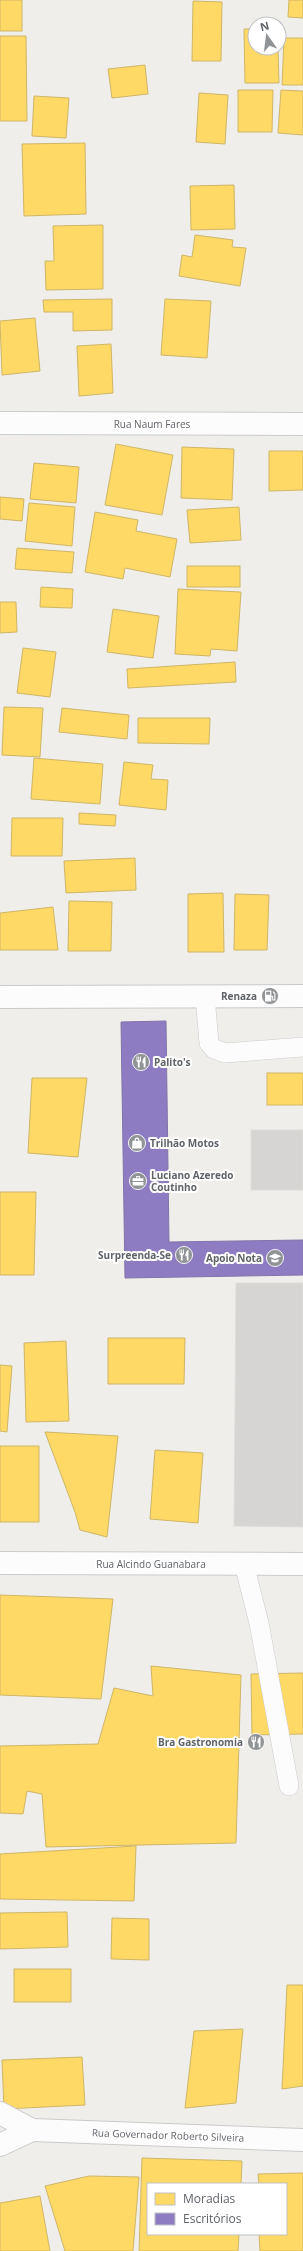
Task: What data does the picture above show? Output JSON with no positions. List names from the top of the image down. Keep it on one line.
{"streets":{"main road":["Rua Naum Fares","Rua Alcindo Guanabara","Rua Governador Roberto Silveira"]},"places":{"fuel station":["Renaza"],"restaurant":["Palito's","Surpreenda-Se","Bra Gastronomia"],"shop":["Trilhão Motos"],"office":["Luciano Azeredo Coutinho"],"school or university":["Apoio Nota"]},"legend":["Moradias","Escritórios"],"north":"top"}
